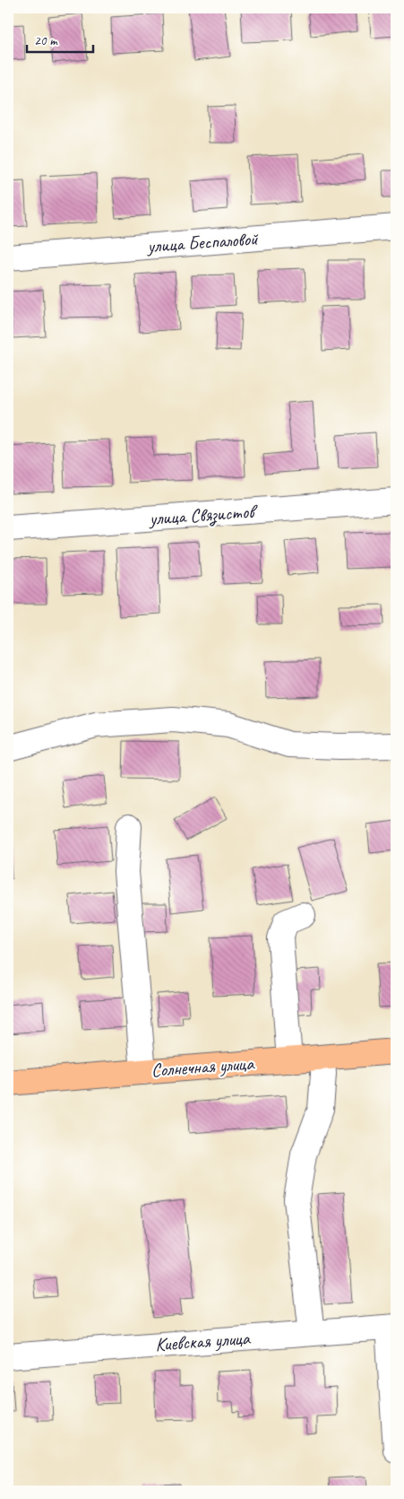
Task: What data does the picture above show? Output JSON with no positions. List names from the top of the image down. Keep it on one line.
{"streets":{"main road":["Солнечная улица"],"street":["улица Беспаловой","улица Связистов","Киевская улица"]},"scale_bar":"20 m"}
